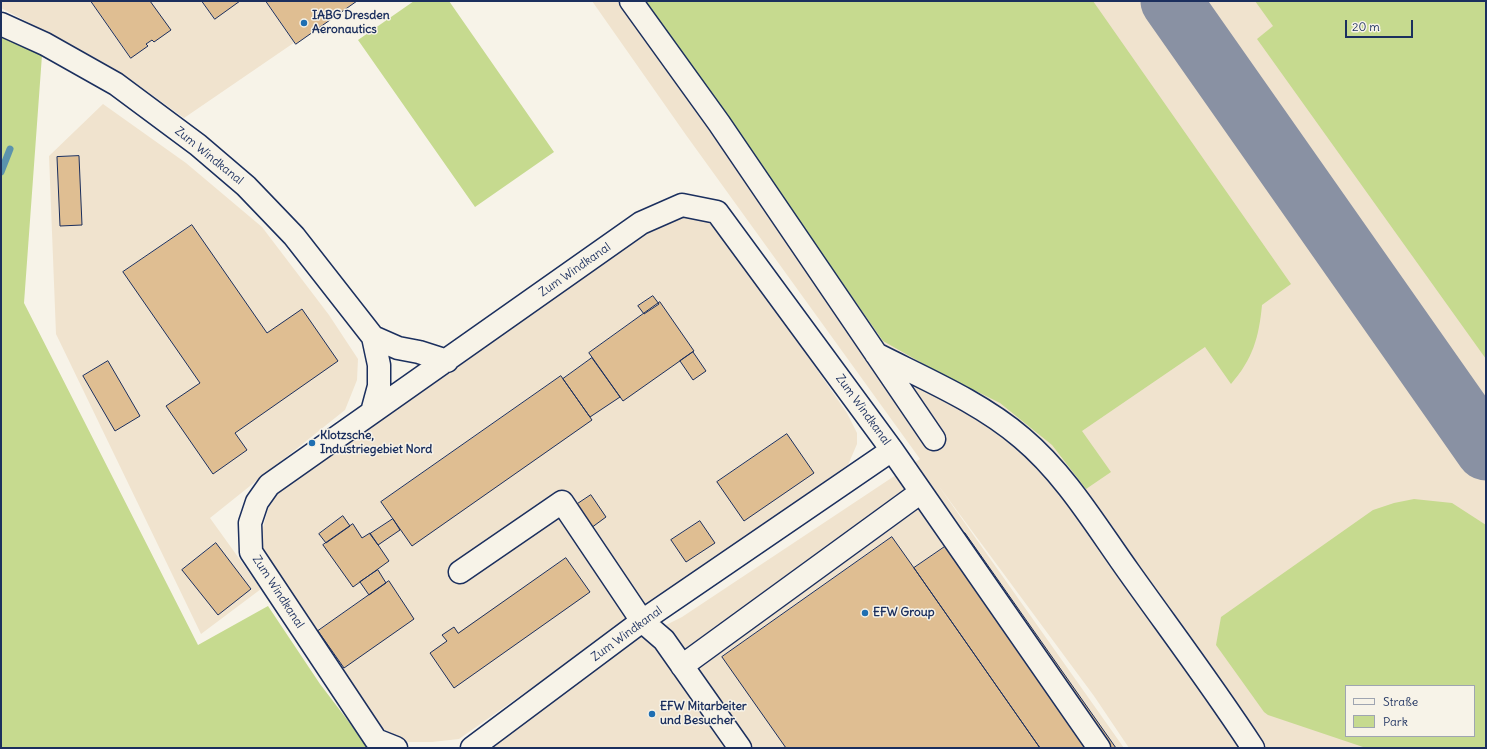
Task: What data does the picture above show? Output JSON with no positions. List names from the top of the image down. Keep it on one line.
{"streets":{"street":["Zum Windkanal"]},"places":["IABG Dresden Aeronautics","Klotzsche, Industriegebiet Nord","EFW Group","EFW Mitarbeiter und Besucher"],"legend":["Straße","Park"],"scale_bar":"20 m"}
